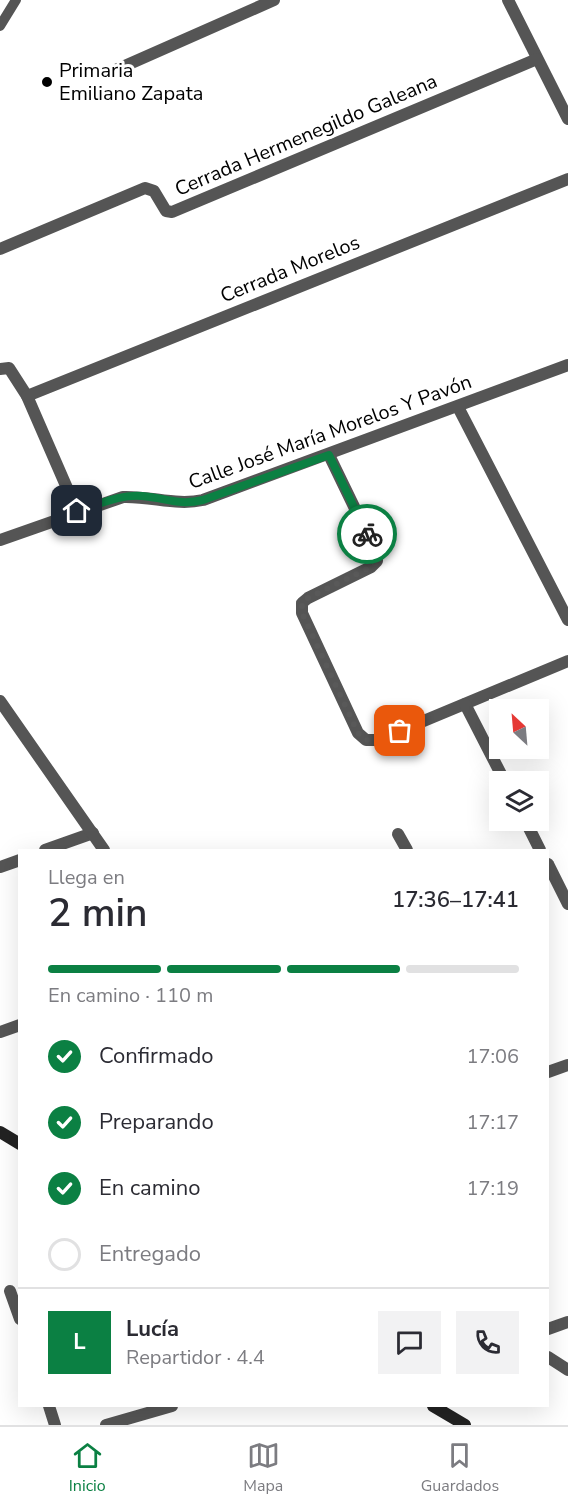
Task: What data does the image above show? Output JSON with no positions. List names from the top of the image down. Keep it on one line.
{"streets":{"street":["Cerrada Hermenegildo Galeana","Cerrada Morelos","Calle José María Morelos Y Pavón"]},"places":["Primaria Emiliano Zapata"],"north":"top left","page":{"heading":["2 min","Llega en","17:36–17:41"],"panel":["Lucía","Repartidor · 4.4"],"bar":"En camino · 110 m","list":[["Confirmado","17:06"],["Preparando","17:17"],["En camino","17:19"],"Entregado"],"round":"L","tabs":["Inicio","Mapa","Guardados"]}}
